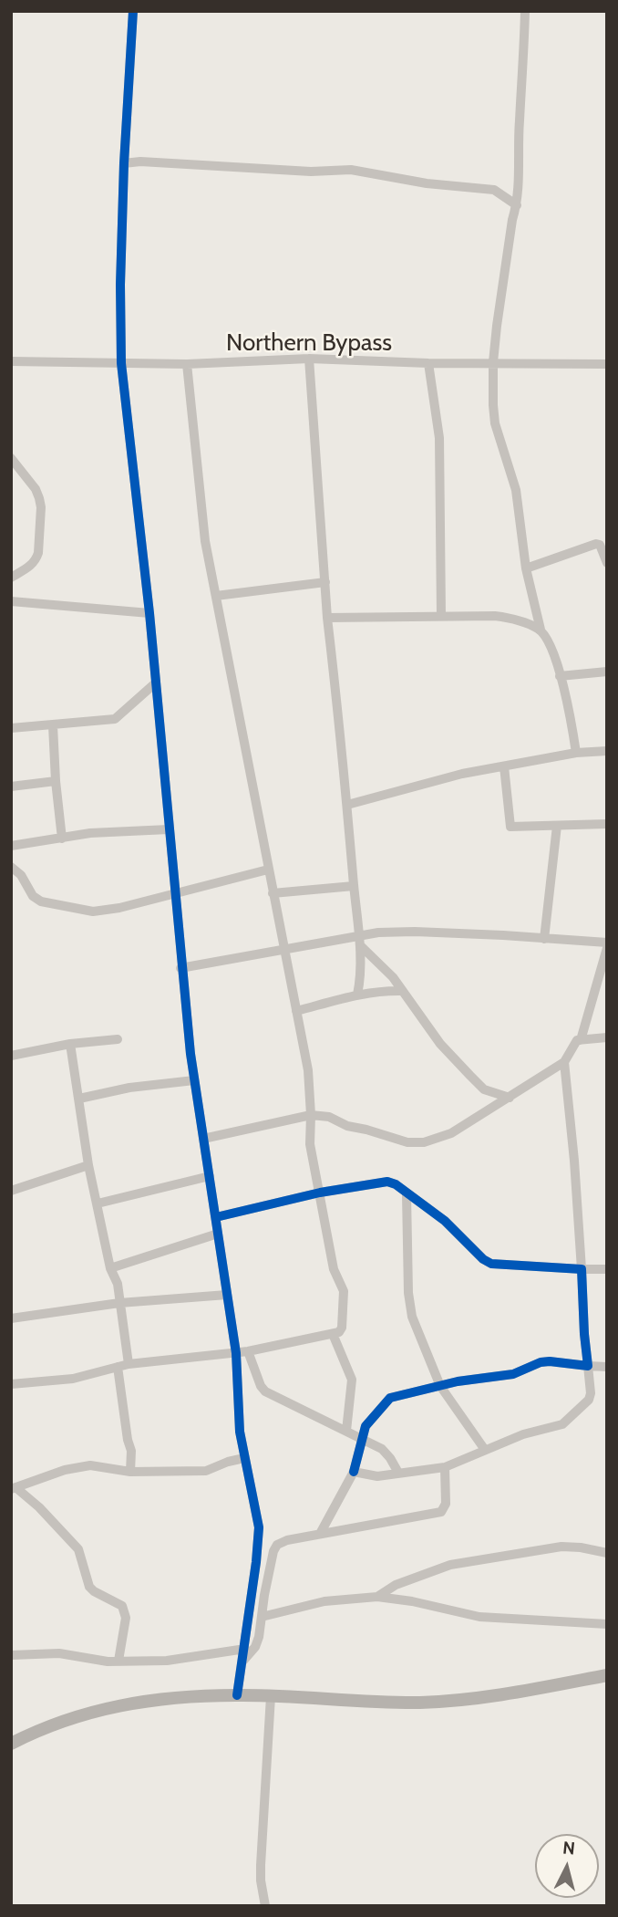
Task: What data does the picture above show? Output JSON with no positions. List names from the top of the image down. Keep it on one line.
{"streets":{"street":["Northern Bypass"]},"north":"top"}
